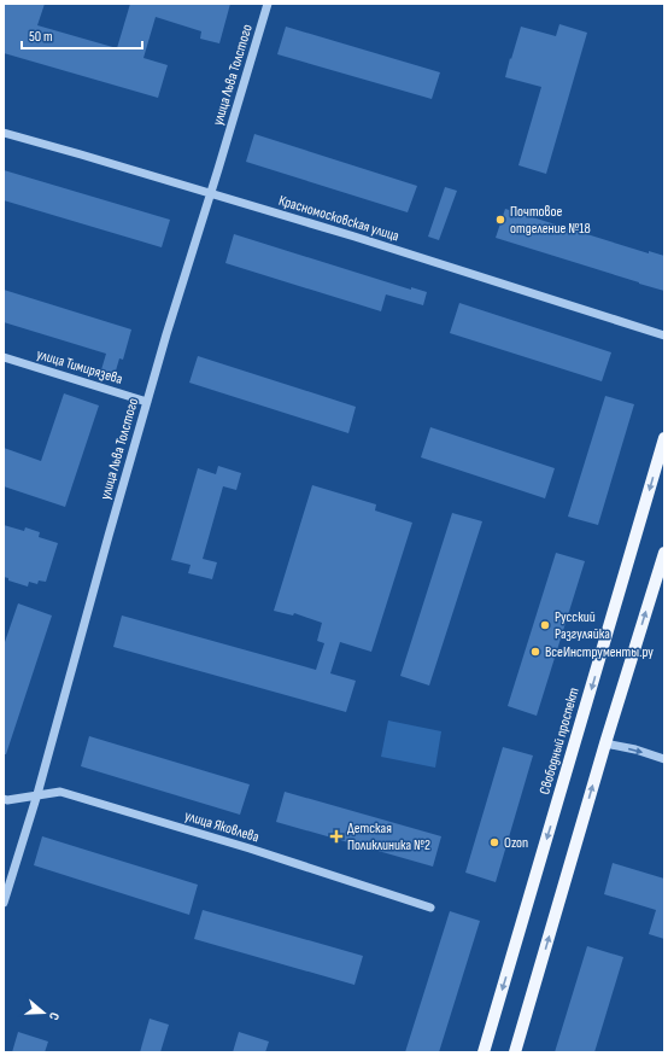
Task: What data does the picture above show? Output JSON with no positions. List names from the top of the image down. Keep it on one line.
{"streets":{"main road":["Свободный проспект"],"street":["улица Льва Толстого","Красномосковская улица","улица Тимирязева","улица Яковлева"]},"crossings":[["улица Льва Толстого","Красномосковская улица"],["улица Льва Толстого","улица Тимирязева"],["улица Льва Толстого","улица Яковлева"]],"places":{"other":["Почтовое отделение №18","Русский Разгуляйка","ВсеИнструменты.ру","Ozon"],"health":["Детская Поликлиника №2"]},"scale_bar":"50 m","north":"right"}
